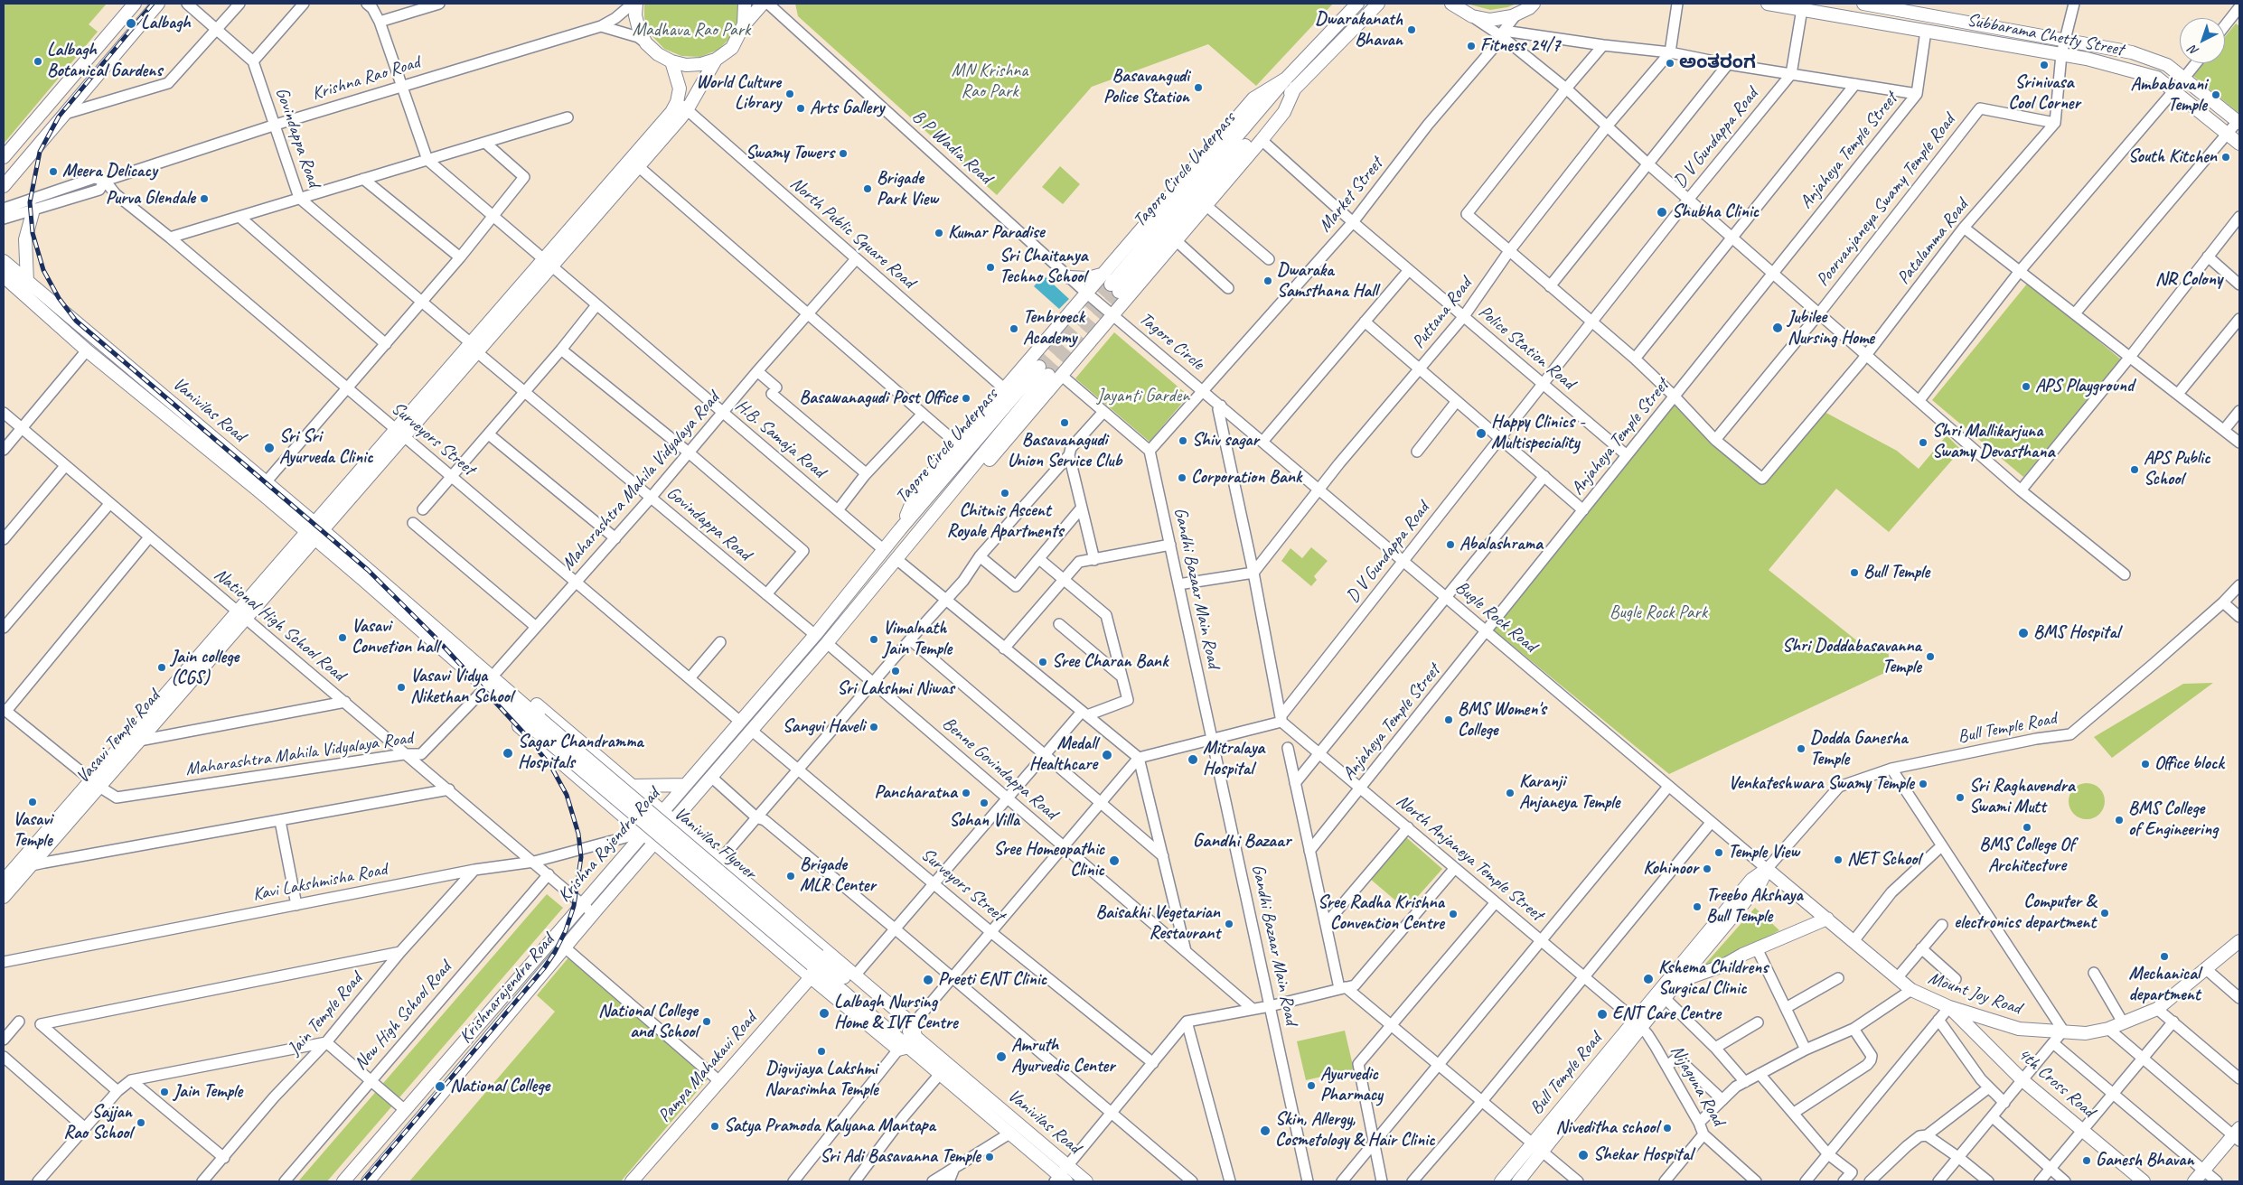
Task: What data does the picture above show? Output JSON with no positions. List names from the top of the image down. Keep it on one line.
{"streets":{"main road":["Subbarama Chetty Street","Tagore Circle Underpass","Vanivilas Road","Bull Temple Road","Vasavi Temple Road","Vanivilas Flyover","Krishna Rajendra Road","Krishnarajendra Road","Mount Joy Road","Pampa Mahakavi Road","4th Cross Road"],"street":["Krishna Rao Road","Govindappa Road","D V Gundappa Road","B P Wadia Road","Anjaheya Temple Street","Market Street","Poorvanjaneya Swamy Temple Road","North Public Square Road","Patalamma Road","Puttana Road","Tagore Circle","Police Station Road","Surveyors Street","H.B. Samaja Road","Maharashtra Mahila Vidyalaya Road","Gandhi Bazaar Main Road","Bugle Rock Road","National High School Road","Benne Govindappa Road","North Anjaneya Temple Street","Kavi Lakshmisha Road","Jain Temple Road","New High School Road","Nijaguna Road"]},"crossings":[["Subbarama Chetty Street","Anjaheya Temple Street"],["Krishna Rao Road","Govindappa Road"],["Krishna Rao Road","Surveyors Street"],["Govindappa Road","Maharashtra Mahila Vidyalaya Road"],["Govindappa Road","Vasavi Temple Road"],["Govindappa Road","Krishna Rajendra Road"],["D V Gundappa Road","Police Station Road"],["D V Gundappa Road","Bugle Rock Road"],["D V Gundappa Road","North Anjaneya Temple Street"],["B P Wadia Road","Tagore Circle"],["Anjaheya Temple Street","Police Station Road"],["Anjaheya Temple Street","Bugle Rock Road"],["Anjaheya Temple Street","North Anjaneya Temple Street"],["Tagore Circle Underpass","Krishna Rajendra Road"],["Market Street","Tagore Circle"],["Market Street","Police Station Road"],["Market Street","Bugle Rock Road"],["Poorvanjaneya Swamy Temple Road","Patalamma Road"],["North Public Square Road","Maharashtra Mahila Vidyalaya Road"],["Puttana Road","Police Station Road"],["Puttana Road","Bugle Rock Road"],["Tagore Circle","Gandhi Bazaar Main Road"],["Tagore Circle","Bugle Rock Road"],["Vanivilas Road","Vasavi Temple Road"],["Vanivilas Road","Vanivilas Flyover"],["Surveyors Street","Maharashtra Mahila Vidyalaya Road"],["Surveyors Street","Vasavi Temple Road"],["Surveyors Street","Krishna Rajendra Road"],["H.B. Samaja Road","Maharashtra Mahila Vidyalaya Road"],["H.B. Samaja Road","Vasavi Temple Road"],["H.B. Samaja Road","Krishna Rajendra Road"],["Maharashtra Mahila Vidyalaya Road","National High School Road"],["Maharashtra Mahila Vidyalaya Road","Vasavi Temple Road"],["Bugle Rock Road","Bull Temple Road"],["Bugle Rock Road","Mount Joy Road"],["National High School Road","Vasavi Temple Road"],["National High School Road","Kavi Lakshmisha Road"],["Bull Temple Road","North Anjaneya Temple Street"],["Bull Temple Road","Mount Joy Road"],["Bull Temple Road","Nijaguna Road"],["Benne Govindappa Road","Krishna Rajendra Road"],["Vanivilas Flyover","Pampa Mahakavi Road"],["Krishna Rajendra Road","Kavi Lakshmisha Road"],["Krishna Rajendra Road","Krishnarajendra Road"],["North Anjaneya Temple Street","Nijaguna Road"],["Kavi Lakshmisha Road","Jain Temple Road"],["Mount Joy Road","4th Cross Road"]],"districts":["NR Colony","Gandhi Bazaar"],"parks":["Madhava Rao Park","MN Krishna Rao Park","Jayanti Garden","Bugle Rock Park"],"places":["Lalbagh","Dwarakanath Bhavan","Fitness 24/7","Lalbagh Botanical Gardens","ಅಂತರಂಗ","Srinivasa Cool Corner","Basavangudi Police Station","World Culture Library","Ambabavani Temple","Arts Gallery","Swamy Towers","South Kitchen","Meera Delicacy","Brigade Park View","Purva Glendale","Shubha Clinic","Kumar Paradise","Sri Chaitanya Techno School","Dwaraka Samsthana Hall","Jubilee Nursing Home","Tenbroeck Academy","APS Playground","Basawanagudi Post Office","Basavanagudi Union Service Club","Happy Clinics - Multispeciality","Shiv sagar","Shri Mallikarjuna Swamy Devasthana","Sri Sri Ayurveda Clinic","APS Public School","Corporation Bank","Chitnis Ascent Royale Apartments","Abalashrama","Bull Temple","BMS Hospital","Vasavi Convetion hall","Vimalnath Jain Temple","Shri Doddabasavanna Temple","Sree Charan Bank","Jain college (CGS)","Sri Lakshmi Niwas","Vasavi Vidya Nikethan School","BMS Women's College","Sangvi Haveli","Dodda Ganesha Temple","Sagar Chandramma Hospitals","Medall Healthcare","Mitralaya Hospital","Office block","Venkateshwara Swamy Temple","Pancharatna","Karanji Anjaneya Temple","Sri Raghavendra Swami Mutt","Vasavi Temple","Sohan Villa","BMS College of Engineering","BMS College Of Architecture","Temple View","NET School","Sree Homeopathic Clinic","Kohinoor","Brigade MLR Center","Treebo Akshaya Bull Temple","Computer & electronics department","Sree Radha Krishna Convention Centre","Baisakhi Vegetarian Restaurant","Mechanical department","Kshema Childrens Surgical Clinic","Preeti ENT Clinic","Lalbagh Nursing Home & IVF Centre","ENT Care Centre","National College and School","Digvijaya Lakshmi Narasimha Temple","Amruth Ayurvedic Center","Ayurvedic Pharmacy","National College","Jain Temple","Sajjan Rao School","Satya Pramoda Kalyana Mantapa","Niveditha school","Skin, Allergy, Cosmetology & Hair Clinic","Shekar Hospital","Sri Adi Basavanna Temple","Ganesh Bhavan"],"north":"bottom left"}
